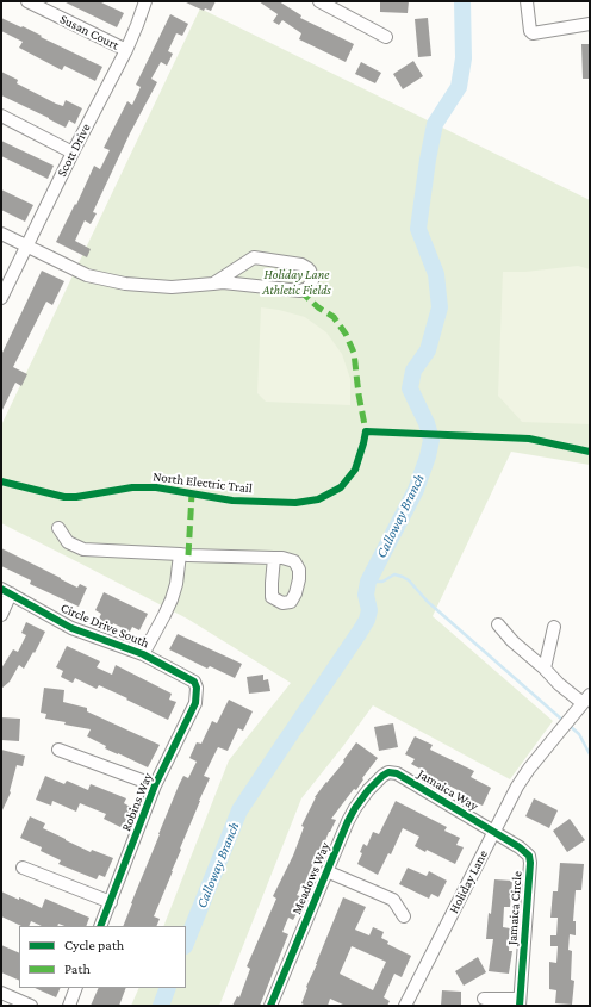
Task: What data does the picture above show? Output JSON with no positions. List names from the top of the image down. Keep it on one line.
{"streets":{"street":["Susan Court","Scott Drive","Circle Drive South","Jamaica Way","Robins Way","Meadows Way","Holiday Lane","Jamaica Circle"],"cycle path":["North Electric Trail"]},"crossings":[["Susan Court","Scott Drive"],["Circle Drive South","Robins Way"],["Jamaica Way","Meadows Way"],["Jamaica Way","Holiday Lane"],["Jamaica Way","Jamaica Circle"],["Holiday Lane","Jamaica Circle"]],"water":["Calloway Branch"],"parks":["Holiday Lane Athletic Fields"],"legend":["Cycle path","Path"]}
